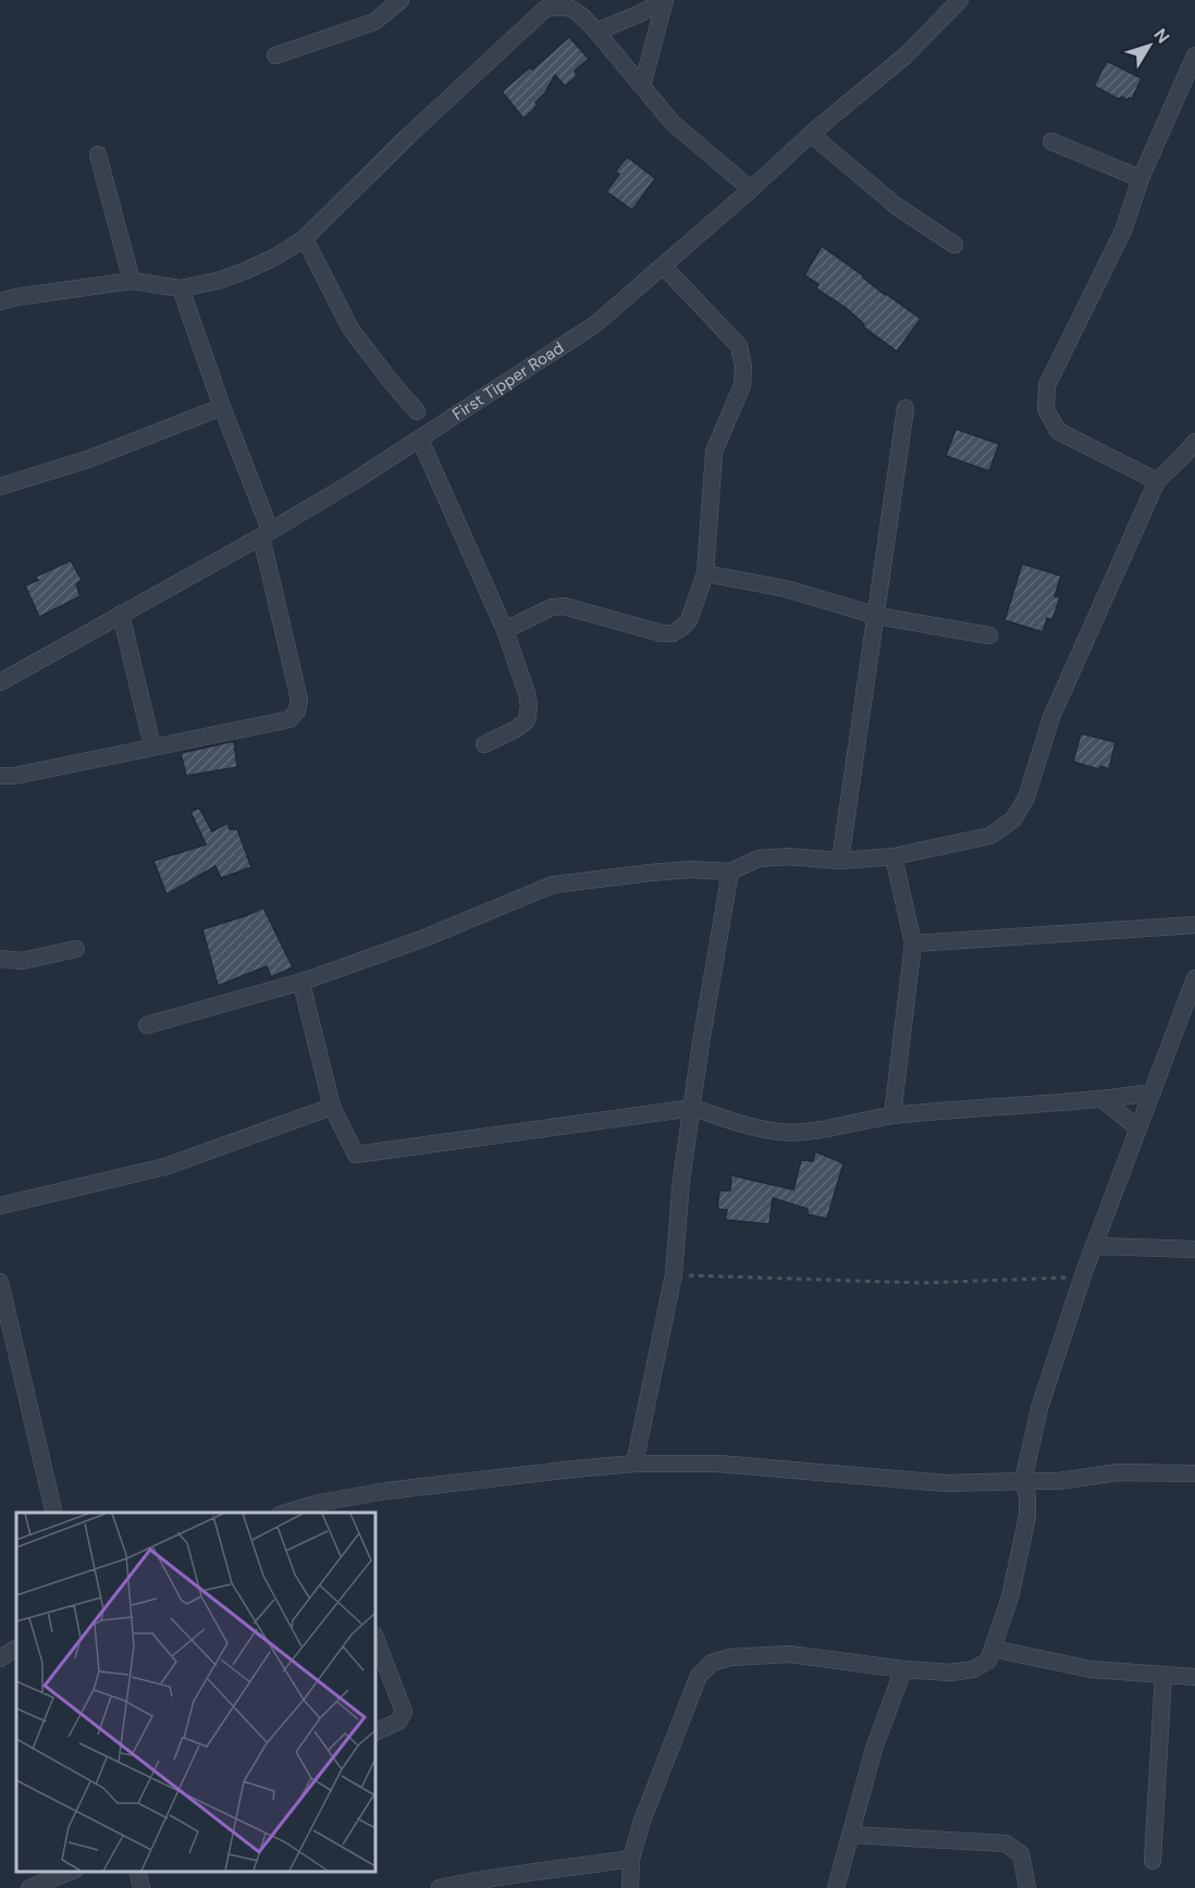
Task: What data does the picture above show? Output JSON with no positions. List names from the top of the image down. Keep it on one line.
{"streets":{"street":["First Tipper Road"]},"north":"top right"}
